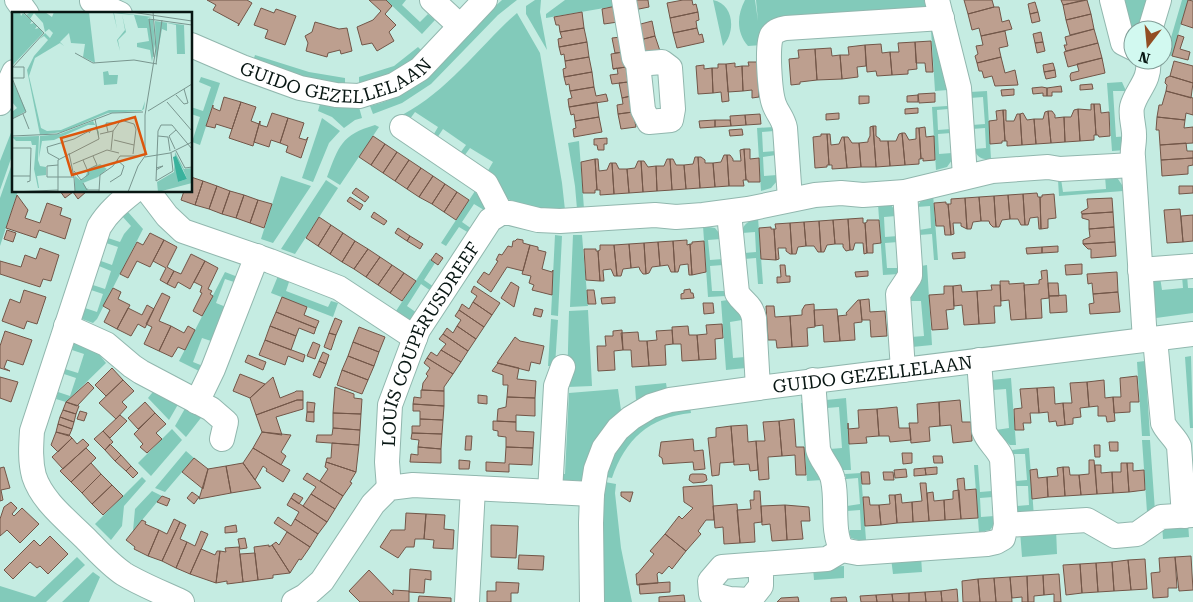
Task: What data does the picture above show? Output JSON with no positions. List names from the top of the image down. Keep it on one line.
{"streets":{"street":["GUIDO GEZELLELAAN","LOUIS COUPERUSDREEF"]},"north":"bottom"}
